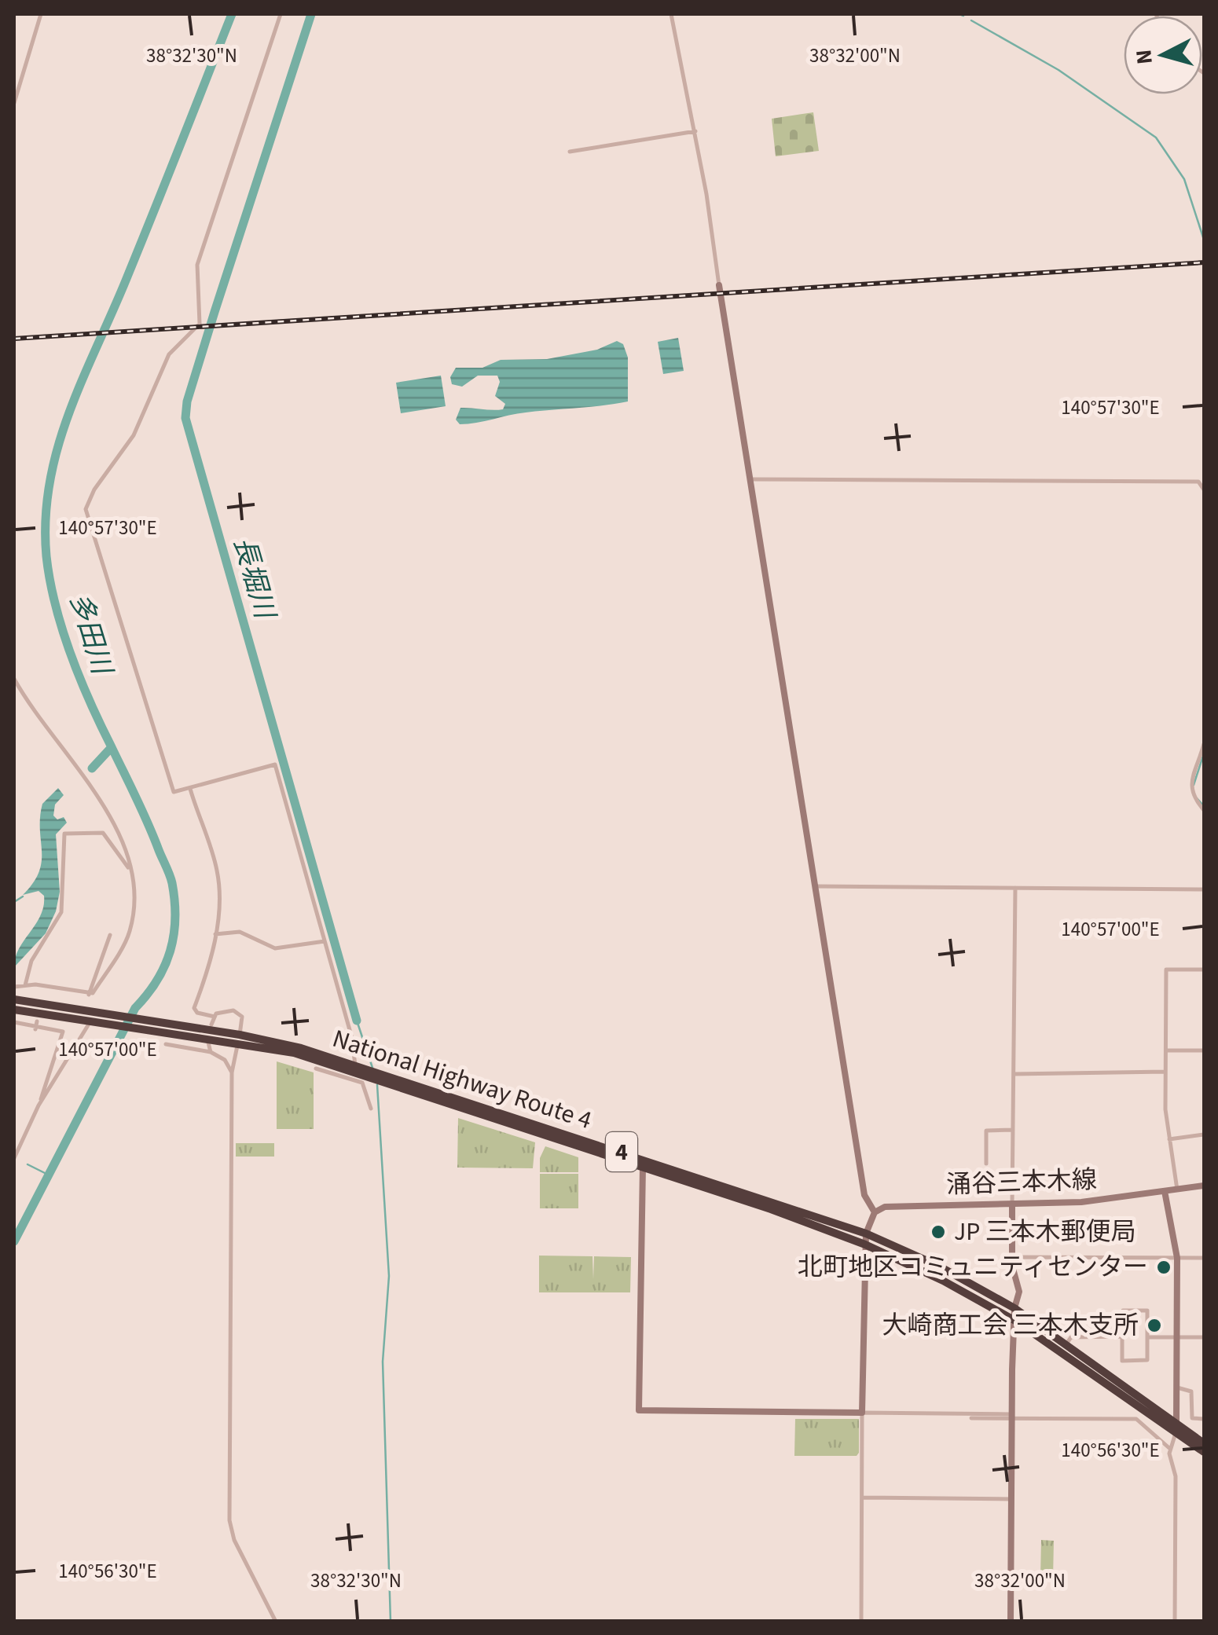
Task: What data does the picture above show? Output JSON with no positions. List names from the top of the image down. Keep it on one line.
{"streets":{"highway":["National Highway Route 4","4"],"street":["涌谷三本木線"]},"water":["長堀川","多田川"],"places":["JP 三本木郵便局","北町地区コミュニティセンター","大崎商工会 三本木支所"],"north":"left","coordinates":["38°32'30\"N","38°32'00\"N","140°57'30\"E","140°57'00\"E","140°56'30\"E"]}
